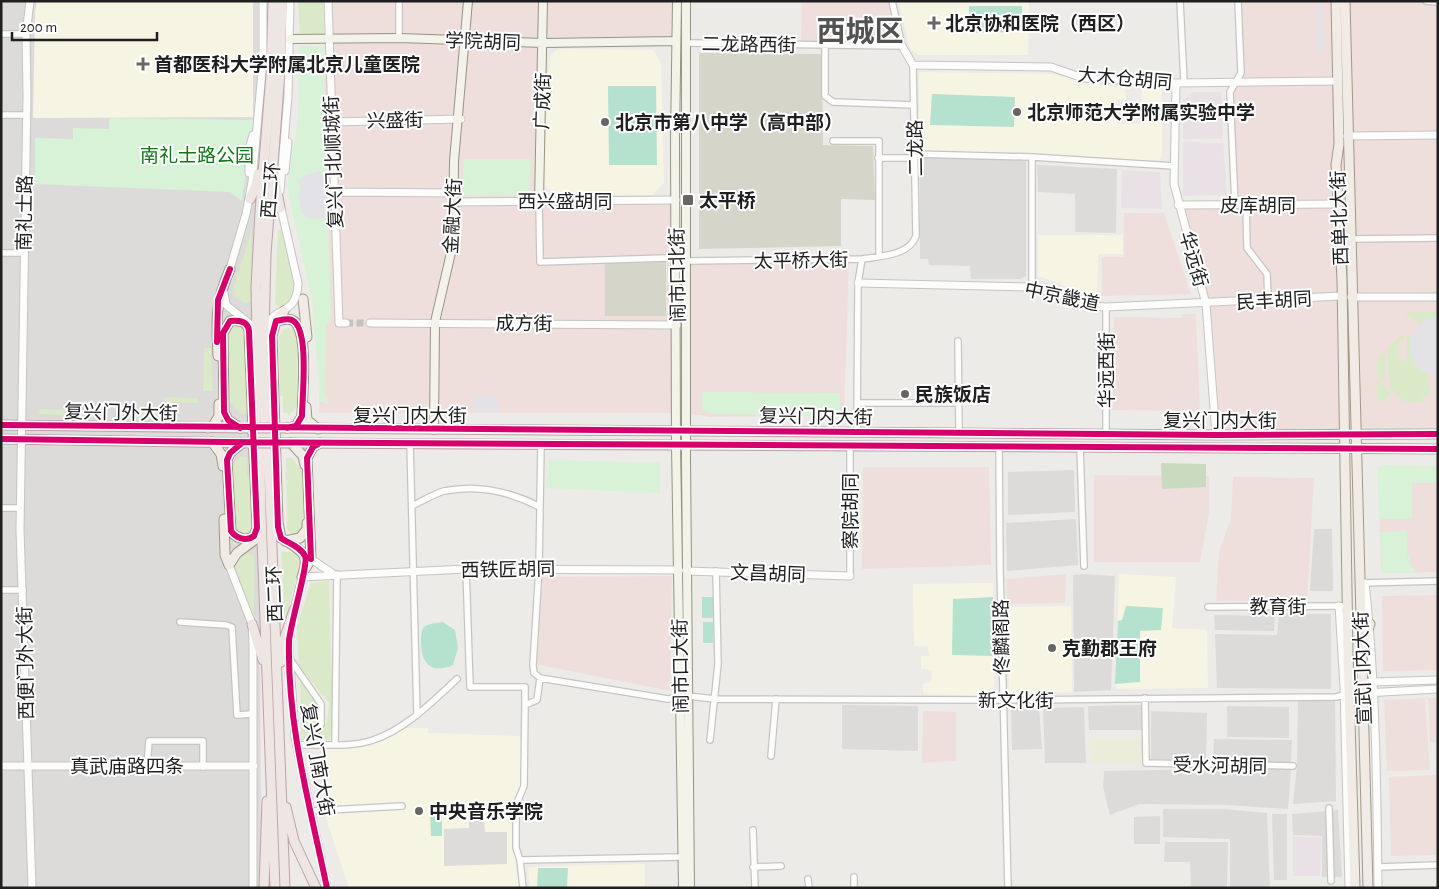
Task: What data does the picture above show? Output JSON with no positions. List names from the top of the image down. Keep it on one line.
{"streets":{"highway":["西二环","复兴门外大街","复兴门内大街"],"main road":["学院胡同","广成街","金融大街","西单北大街","闹市口北街","闹市口大街","宣武门内大街"],"street":["二龙路西街","大木仓胡同","兴盛街","二龙路","复兴门北顺城街","西兴盛胡同","皮库胡同","南礼士路","华远街","太平桥大街","中京畿道","民丰胡同","成方街","华远西街","察院胡同","西铁匠胡同","文昌胡同","教育街","佟麟阁路","西便门外大街","新文化街","复兴门南大街","受水河胡同","真武庙路四条"]},"crossings":[["学院胡同","广成街"],["学院胡同","复兴门北顺城街"],["学院胡同","金融大街"],["学院胡同","闹市口北街"],["二龙路西街","闹市口北街"],["大木仓胡同","二龙路"],["大木仓胡同","西单北大街"],["大木仓胡同","华远街"],["广成街","西兴盛胡同"],["兴盛街","复兴门北顺城街"],["兴盛街","金融大街"],["二龙路","太平桥大街"],["西兴盛胡同","金融大街"],["西兴盛胡同","闹市口北街"],["皮库胡同","西单北大街"],["皮库胡同","华远街"],["南礼士路","复兴门外大街"],["南礼士路","西便门外大街"],["西单北大街","民丰胡同"],["西单北大街","复兴门内大街"],["西单北大街","宣武门内大街"],["华远街","中京畿道"],["华远街","民丰胡同"],["华远街","复兴门内大街"],["太平桥大街","闹市口北街"],["太平桥大街","中京畿道"],["太平桥大街","复兴门内大街"],["闹市口北街","成方街"],["闹市口北街","复兴门内大街"],["闹市口北街","闹市口大街"],["中京畿道","民丰胡同"],["中京畿道","华远西街"],["华远西街","复兴门内大街"],["复兴门外大街","复兴门内大街"],["复兴门外大街","西便门外大街"],["复兴门内大街","察院胡同"],["复兴门内大街","佟麟阁路"],["复兴门内大街","闹市口大街"],["复兴门内大街","宣武门内大街"],["察院胡同","文昌胡同"],["西铁匠胡同","文昌胡同"],["西铁匠胡同","闹市口大街"],["西铁匠胡同","复兴门南大街"],["文昌胡同","闹市口大街"],["教育街","宣武门内大街"],["佟麟阁路","新文化街"],["西便门外大街","真武庙路四条"],["闹市口大街","新文化街"],["宣武门内大街","新文化街"],["新文化街","受水河胡同"]],"districts":["西城区"],"parks":["南礼士路公园"],"places":{"health":["北京协和医院（西区）","首都医科大学附属北京儿童医院"],"other":["北京师范大学附属实验中学","北京市第八中学（高中部）","民族饭店","克勤郡王府","中央音乐学院"],"transit":["太平桥"]},"scale_bar":"200 m"}
